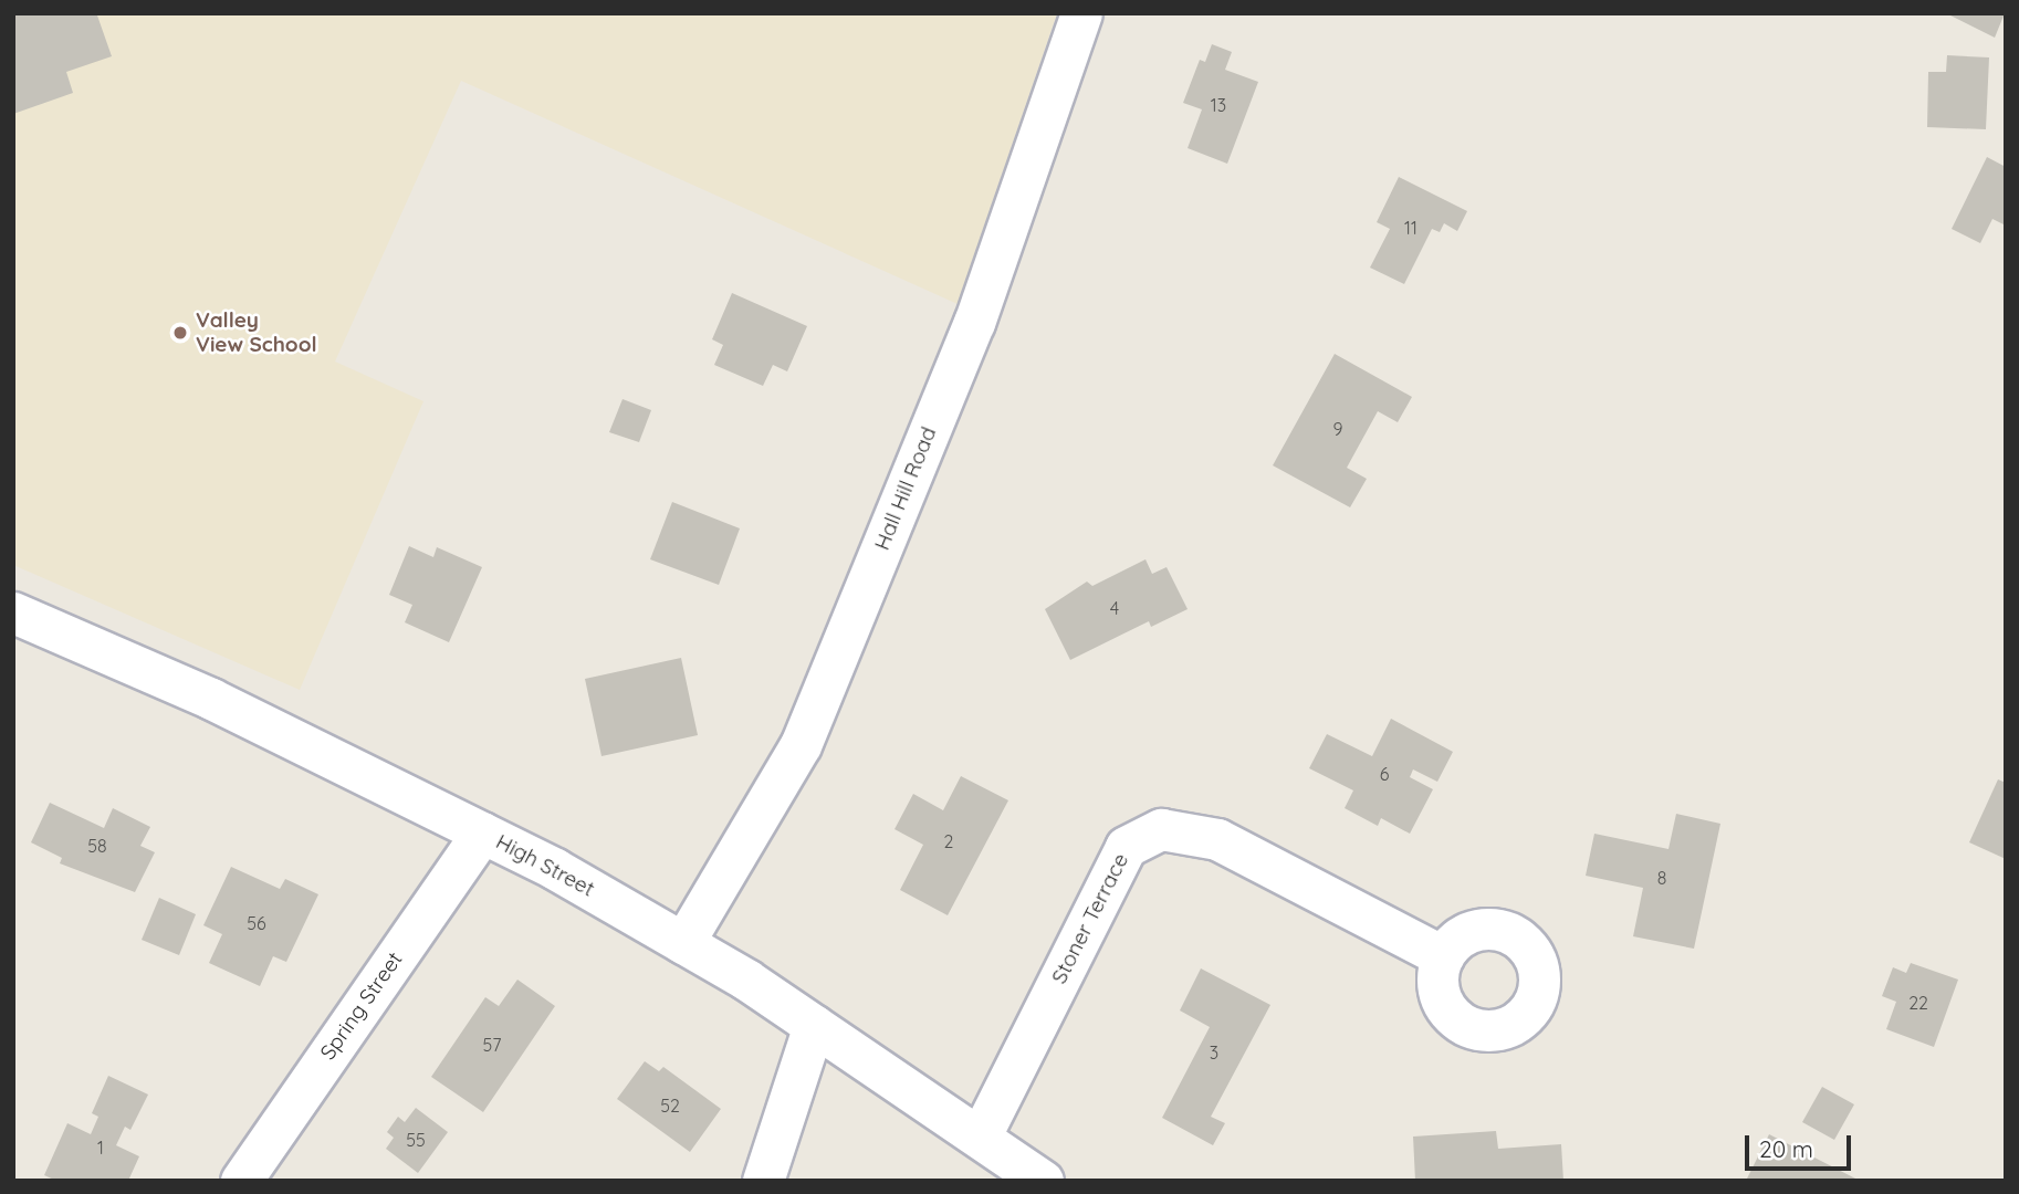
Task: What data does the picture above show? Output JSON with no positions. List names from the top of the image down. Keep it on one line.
{"streets":{"street":["Hall Hill Road","High Street","Stoner Terrace","Spring Street"]},"crossings":[["Hall Hill Road","High Street"],["High Street","Stoner Terrace"],["High Street","Spring Street"]],"places":["Valley View School"],"house_numbers":["13","11","9","4","6","2","58","8","56","22","57","3","52","55","1"],"scale_bar":"20 m"}
